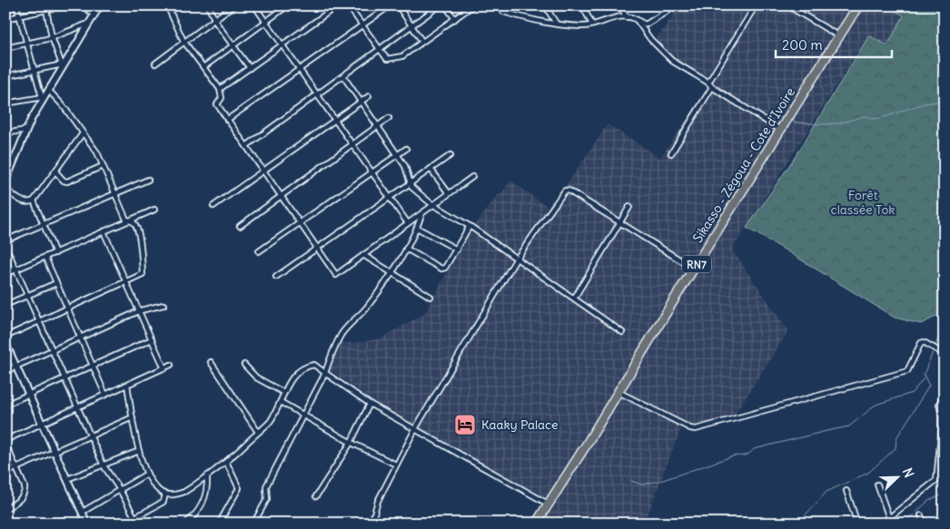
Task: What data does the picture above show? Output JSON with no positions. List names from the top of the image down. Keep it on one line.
{"streets":{"highway":["Sikasso - Zégoua - Cote d'Ivoire","RN7"]},"parks":["Forêt classée Tok"],"places":{"hotel":["Kaaky Palace"]},"scale_bar":"200 m","north":"top right"}
